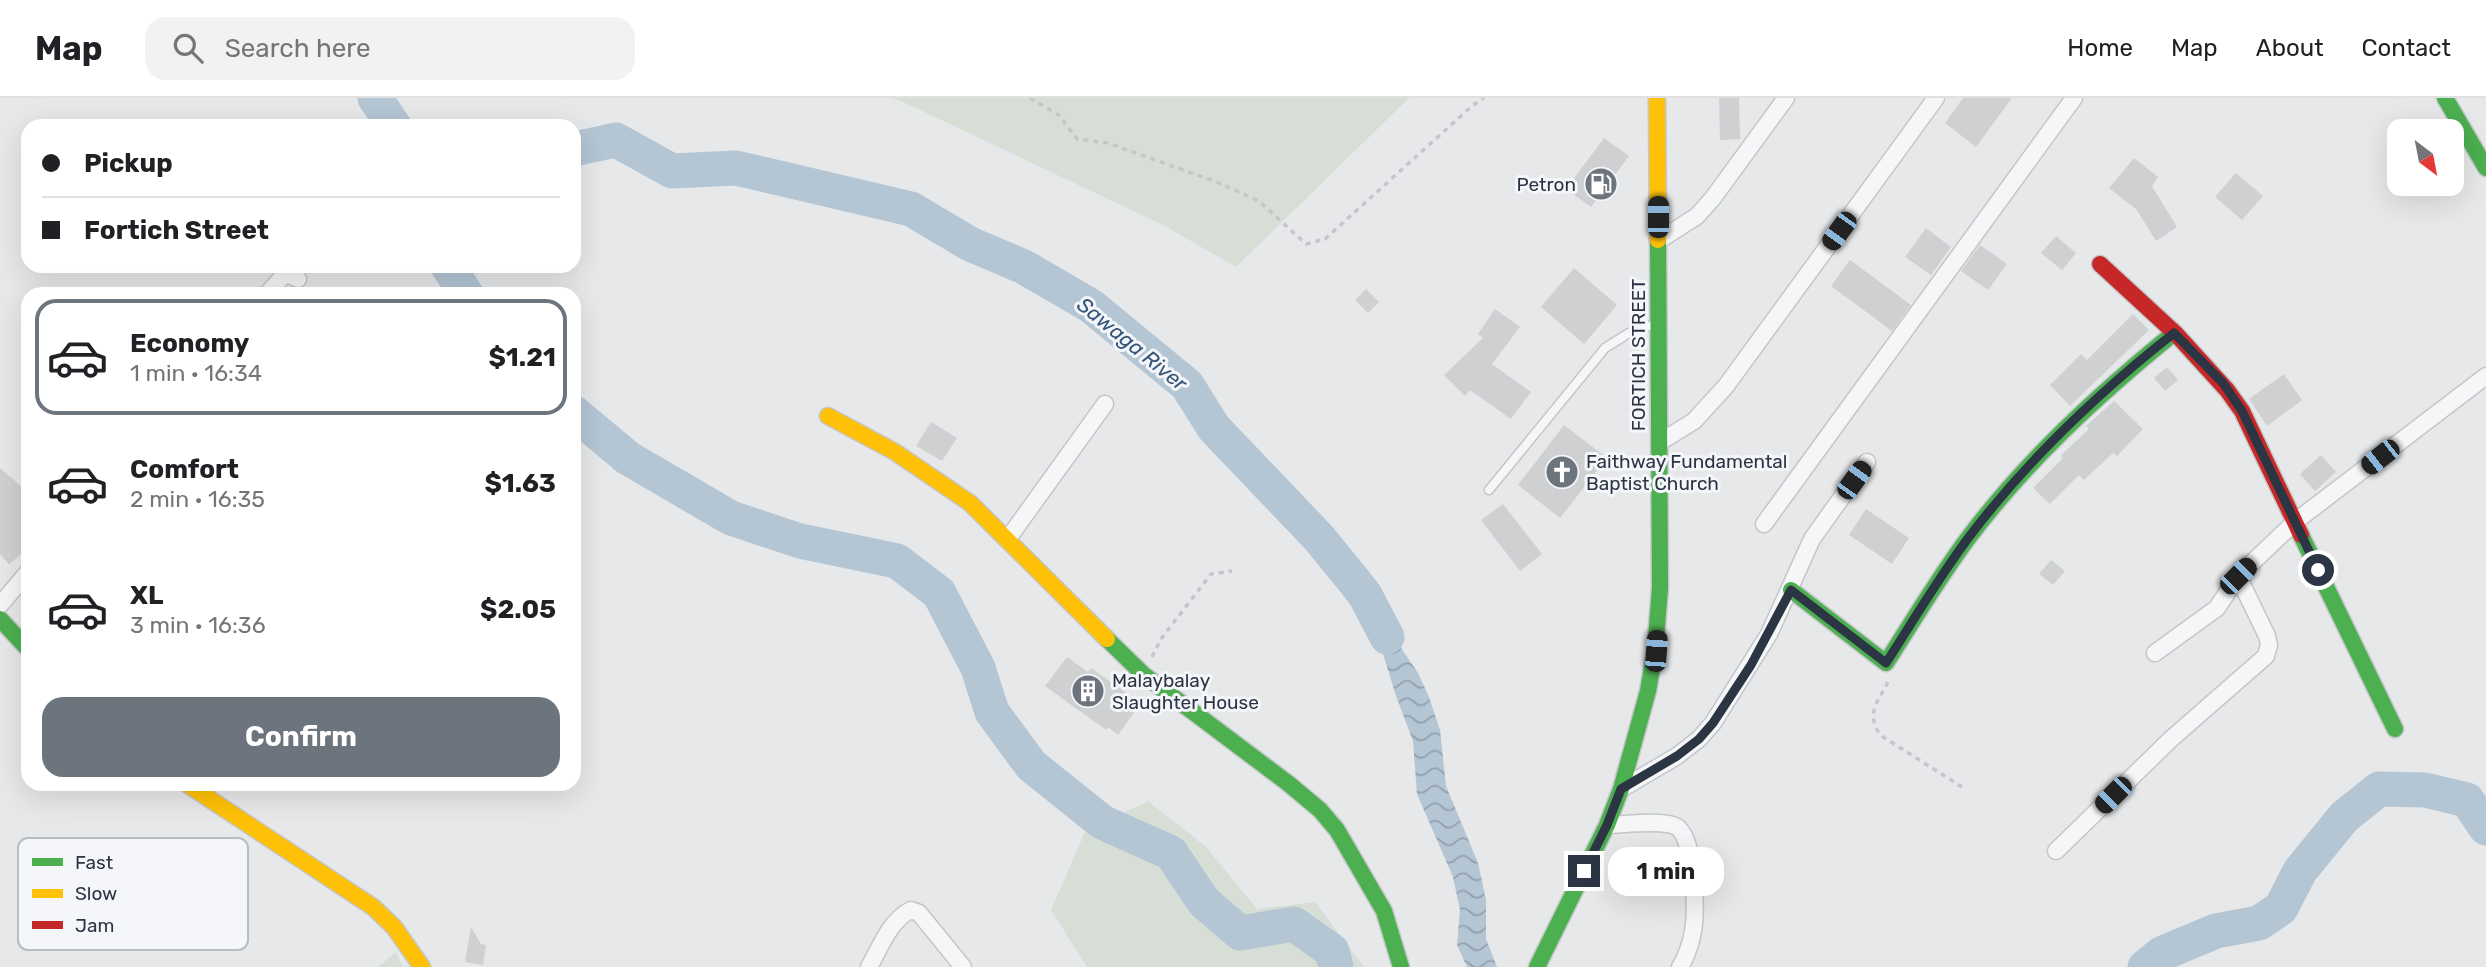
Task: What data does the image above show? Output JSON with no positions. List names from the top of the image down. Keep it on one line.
{"streets":{"main road":["FORTICH STREET"]},"water":["Sawaga River"],"places":{"fuel station":["Petron"],"church":["Faithway Fundamental Baptist Church"],"building":["Malaybalay Slaughter House"]},"legend":["Fast","Slow","Jam"],"north":"bottom right","page":{"header":"Map","search":"Search here","nav":["Home","Map","About","Contact"],"banner":["Pickup","Fortich Street"],"list":[{"name":"Economy","note":"1 min · 16:34","value":"$1.21"},{"name":"Comfort","note":"2 min · 16:35","value":"$1.63"},{"name":"XL","note":"3 min · 16:36","value":"$2.05"}],"buttons":"Confirm","bubble":"1 min"}}
